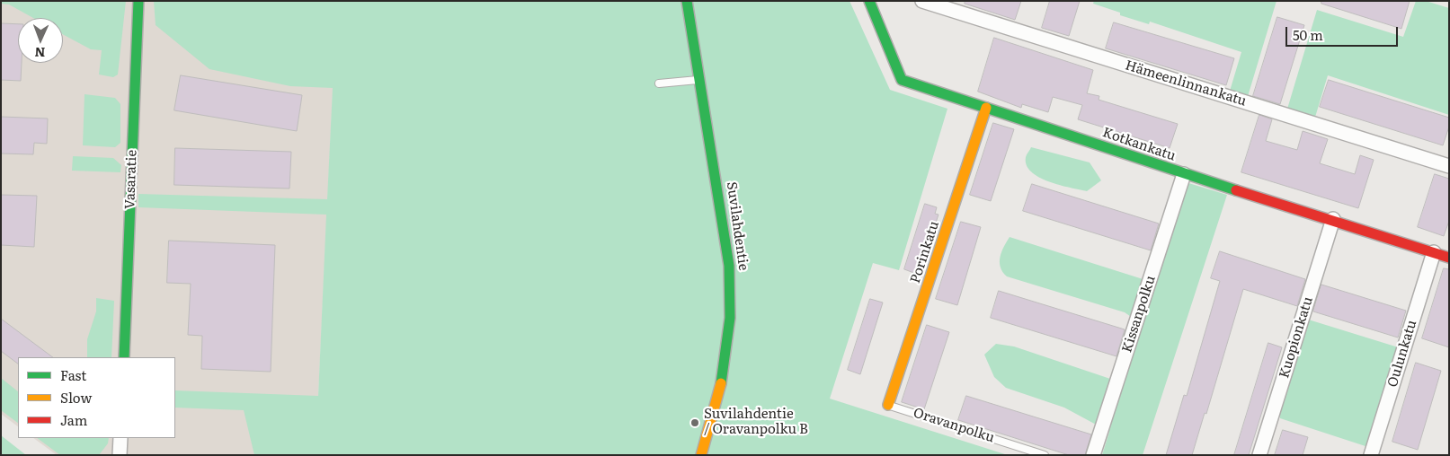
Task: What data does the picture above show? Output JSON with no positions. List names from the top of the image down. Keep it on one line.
{"streets":{"street":["Hämeenlinnankatu","Kotkankatu","Vasaratie","Suvilahdentie","Porinkatu","Kissanpolku","Kuopionkatu","Oulunkatu"],"lane":["Oravanpolku"]},"crossings":[["Kotkankatu","Porinkatu"],["Kotkankatu","Kissanpolku"],["Kotkankatu","Kuopionkatu"],["Kotkankatu","Oulunkatu"],["Porinkatu","Oravanpolku"]],"places":["Suvilahdentie / Oravanpolku B"],"legend":["Fast","Slow","Jam"],"scale_bar":"50 m","north":"bottom"}
